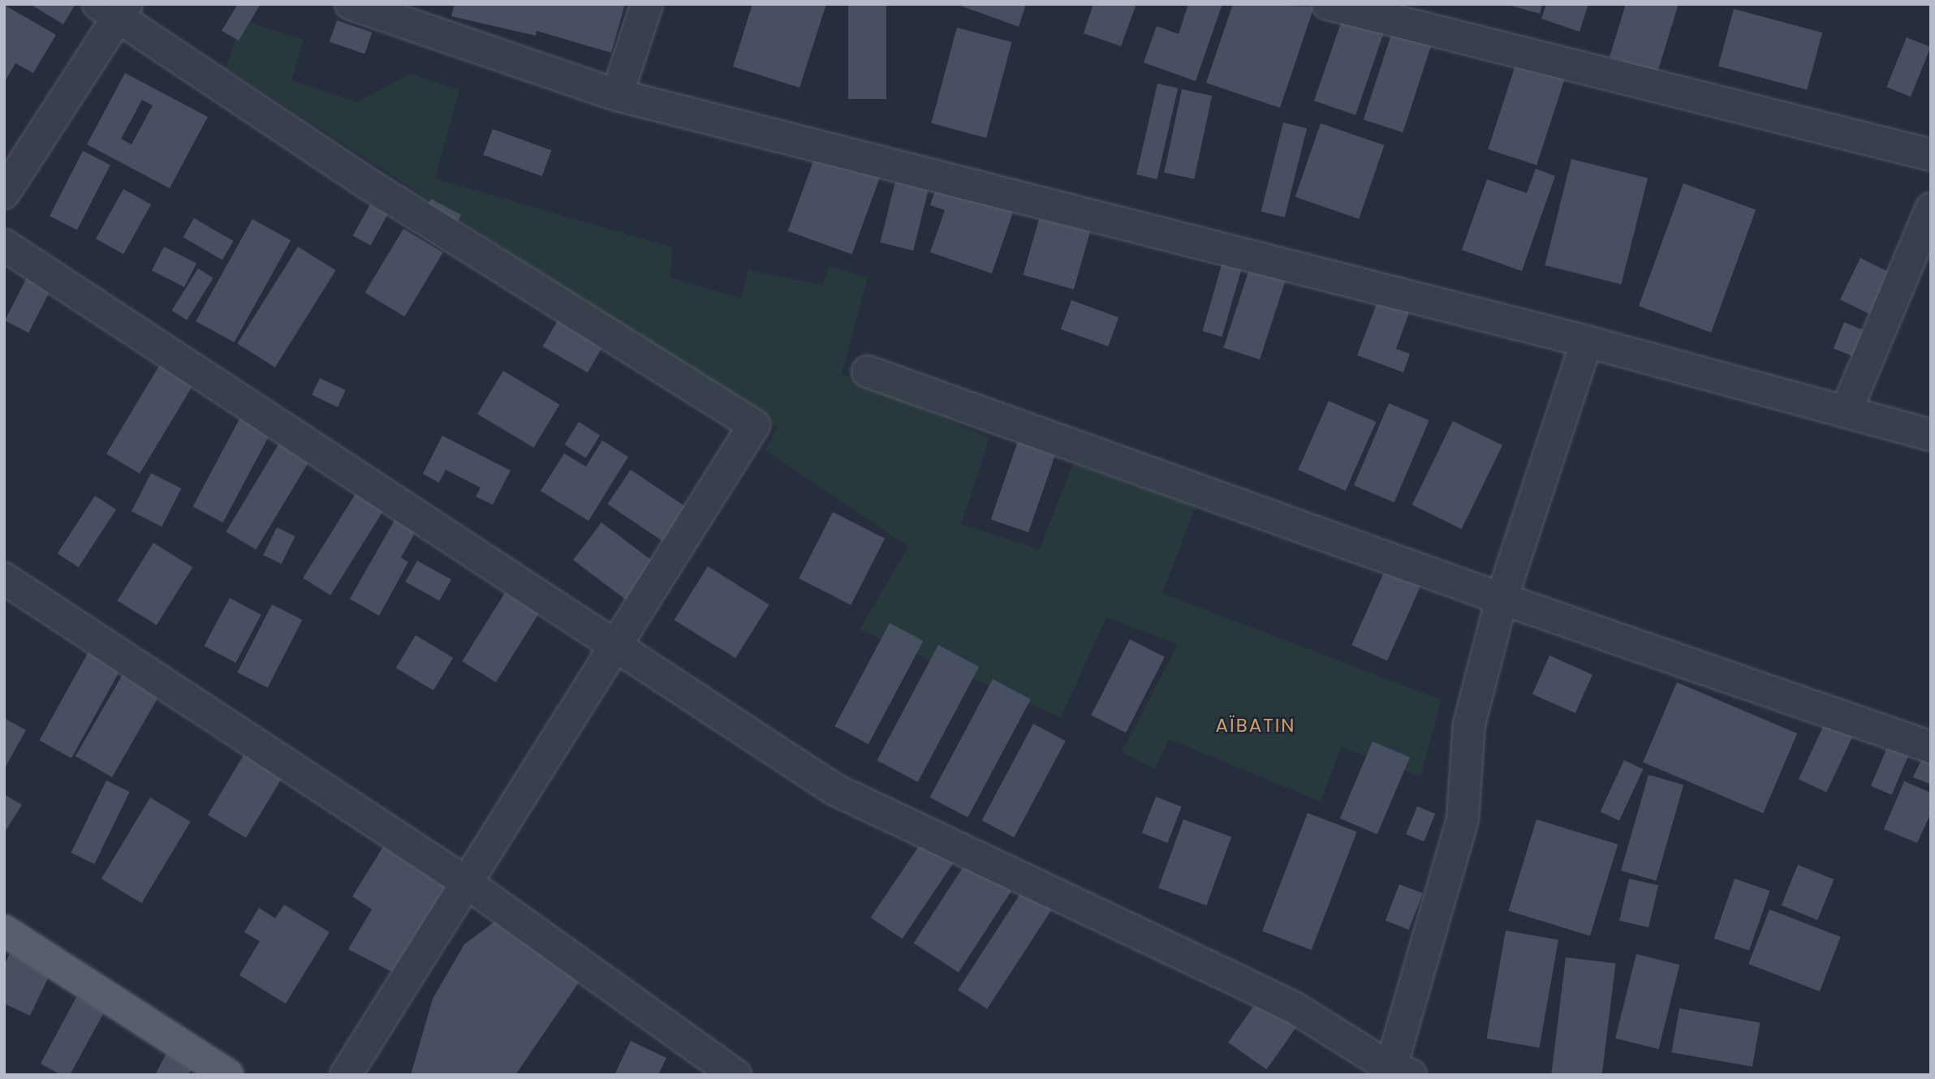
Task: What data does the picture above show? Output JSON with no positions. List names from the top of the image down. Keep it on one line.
{"districts":["AÏBATIN"]}
